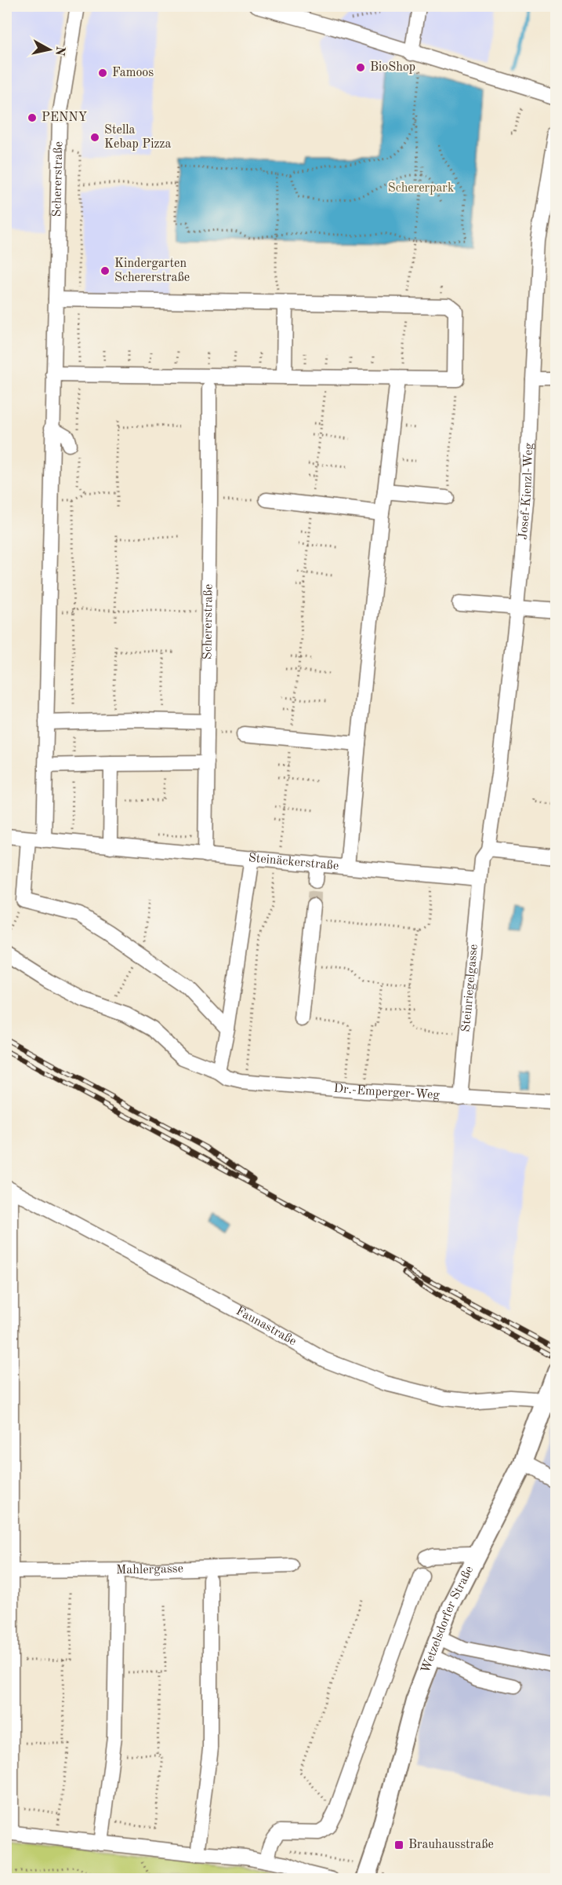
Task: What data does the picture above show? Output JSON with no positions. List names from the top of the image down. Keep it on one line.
{"streets":{"main road":["Wetzelsdorfer Straße"],"street":["Schererstraße","Josef-Kienzl-Weg","Steinäckerstraße","Steinriegelgasse","Dr.-Emperger-Weg","Faunastraße","Mahlergasse"]},"crossings":[["Schererstraße","Steinäckerstraße"],["Steinäckerstraße","Steinriegelgasse"],["Steinriegelgasse","Dr.-Emperger-Weg"],["Faunastraße","Wetzelsdorfer Straße"]],"parks":["Schererpark"],"places":{"other":["BioShop","Famoos","PENNY","Stella Kebap Pizza","Kindergarten Schererstraße"],"transit":["Brauhausstraße"]},"north":"right"}
